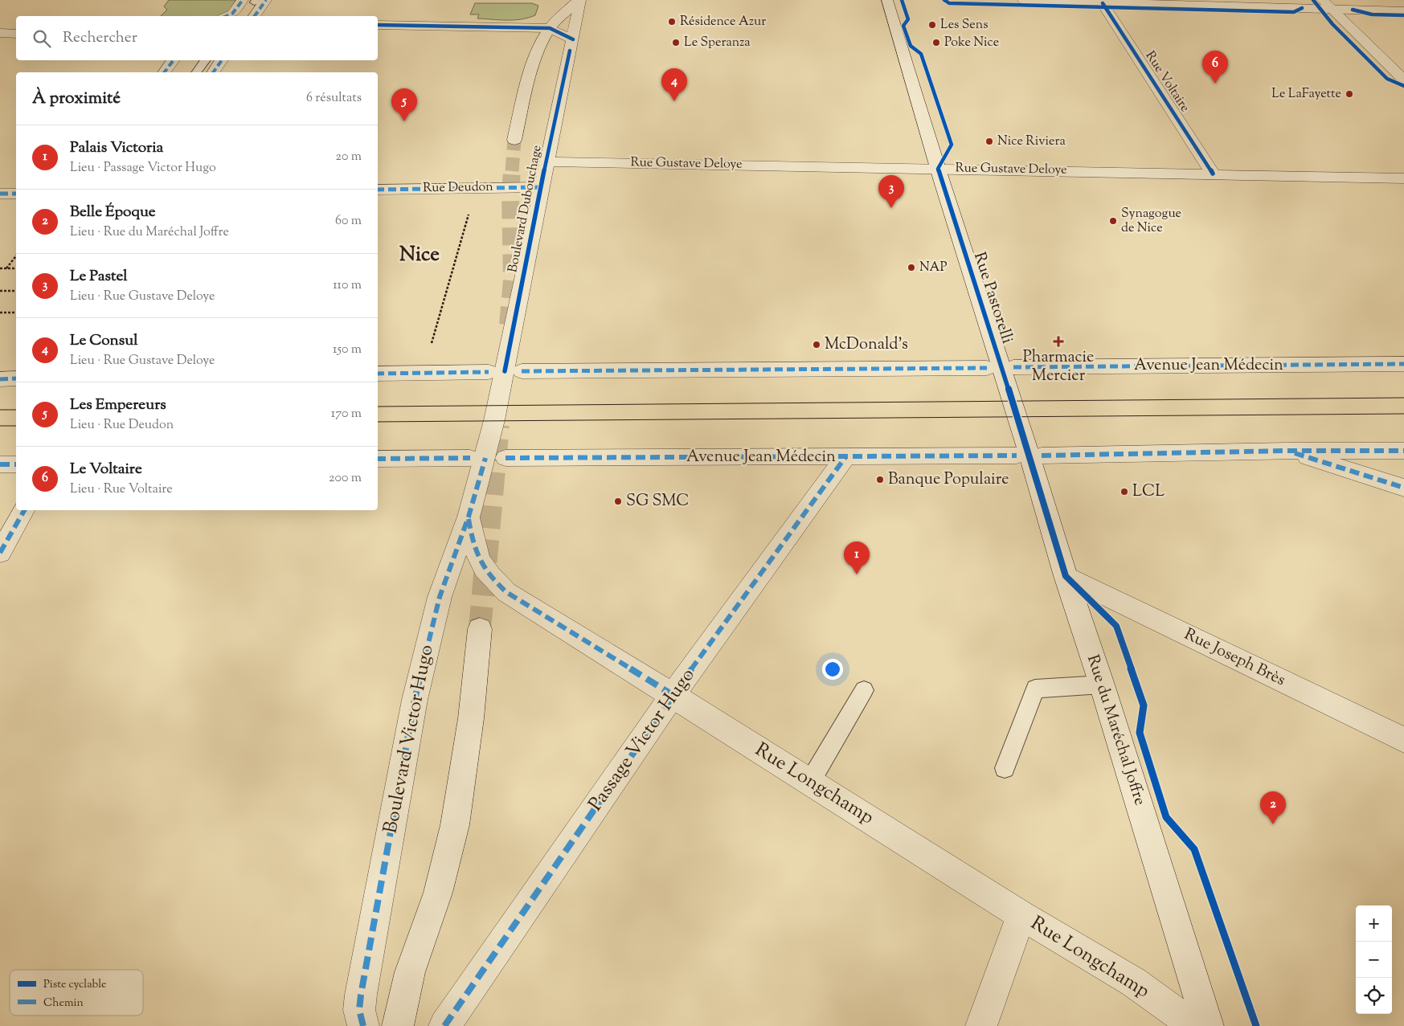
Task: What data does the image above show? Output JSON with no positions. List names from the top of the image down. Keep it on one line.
{"streets":{"street":["Rue Voltaire","Rue Gustave Deloye","Rue Deudon","Boulevard Dubouchage","Rue Pastorelli","Avenue Jean Médecin","Rue Joseph Brès","Rue du Maréchal Joffre","Boulevard Victor Hugo","Passage Victor Hugo","Rue Longchamp"]},"crossings":[["Rue Voltaire","Rue Gustave Deloye"],["Rue Gustave Deloye","Boulevard Dubouchage"],["Rue Gustave Deloye","Rue Pastorelli"],["Rue Deudon","Boulevard Dubouchage"],["Boulevard Dubouchage","Avenue Jean Médecin"],["Boulevard Dubouchage","Boulevard Victor Hugo"],["Rue Pastorelli","Rue du Maréchal Joffre"],["Avenue Jean Médecin","Boulevard Victor Hugo"],["Avenue Jean Médecin","Passage Victor Hugo"],["Rue Joseph Brès","Rue du Maréchal Joffre"],["Boulevard Victor Hugo","Rue Longchamp"],["Passage Victor Hugo","Rue Longchamp"]],"districts":["Nice"],"places":{"other":["Résidence Azur","Les Sens","Le Speranza","Poke Nice","Le LaFayette","Nice Riviera","Synagogue de Nice","NAP","McDonald's","Banque Populaire","LCL","SG SMC"],"health":["Pharmacie Mercier"]},"legend":["Piste cyclable","Chemin"],"page":{"search":"Rechercher","pins":["6","4","5","3","1","2"],"heading":["À proximité","6 résultats"],"list":[{"mark":"1","name":"Palais Victoria","note":"Lieu · Passage Victor Hugo","value":"20 m"},{"mark":"2","name":"Belle Époque","note":"Lieu · Rue du Maréchal Joffre","value":"60 m"},{"mark":"3","name":"Le Pastel","note":"Lieu · Rue Gustave Deloye","value":"110 m"},{"mark":"4","name":"Le Consul","note":"Lieu · Rue Gustave Deloye","value":"150 m"},{"mark":"5","name":"Les Empereurs","note":"Lieu · Rue Deudon","value":"170 m"},{"mark":"6","name":"Le Voltaire","note":"Lieu · Rue Voltaire","value":"200 m"}],"map_buttons":["+","−"]}}
